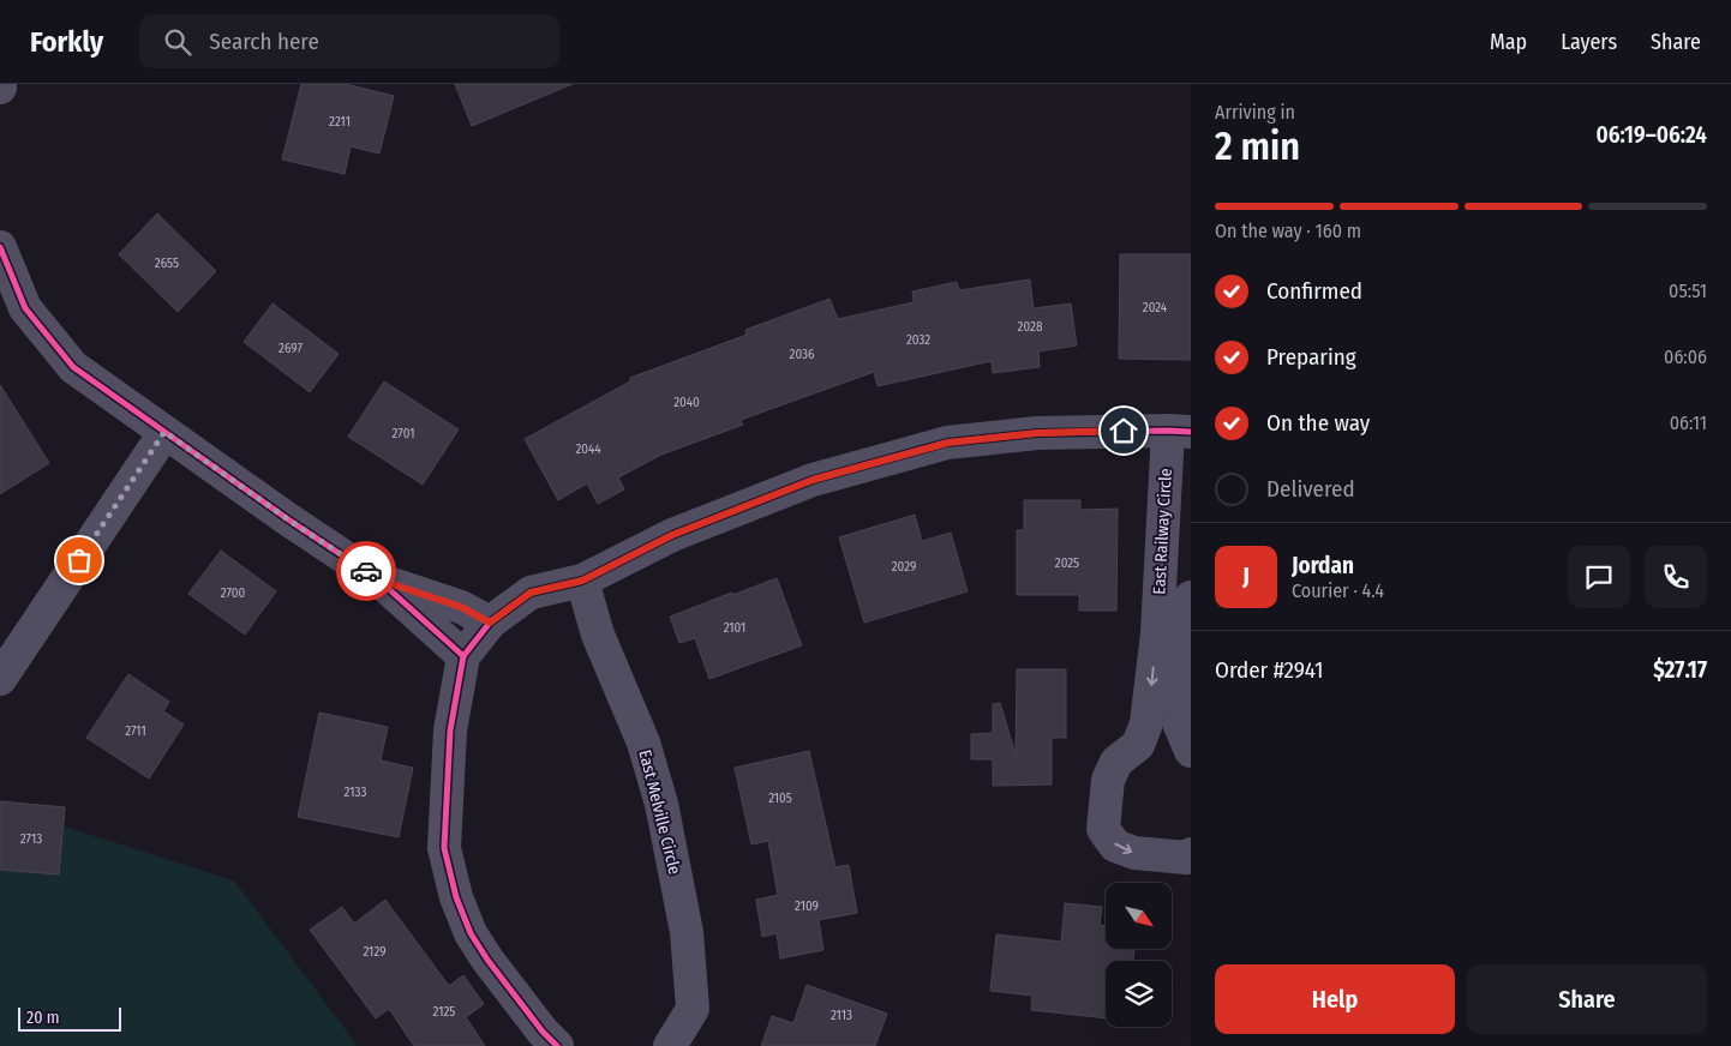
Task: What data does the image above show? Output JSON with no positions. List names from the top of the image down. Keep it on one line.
{"streets":{"street":["East Railway Circle","East Melville Circle"]},"house_numbers":["2211","2655","2024","2028","2032","2697","2036","2040","2701","2044","2025","2029","2700","2101","2711","2133","2105","2713","2109","2129","2125","2113"],"scale_bar":"20 m","north":"bottom right","page":{"header":"Forkly","search":"Search here","nav":["Map","Layers","Share"],"heading":["2 min","Arriving in","06:19–06:24"],"panel":["Jordan","Courier · 4.4","Order #2941","$27.17"],"bar":"On the way · 160 m","list":[["Confirmed","05:51"],["Preparing","06:06"],["On the way","06:11"],"Delivered"],"round":"J","buttons":["Help","Share"],"scale":"20 m"}}
